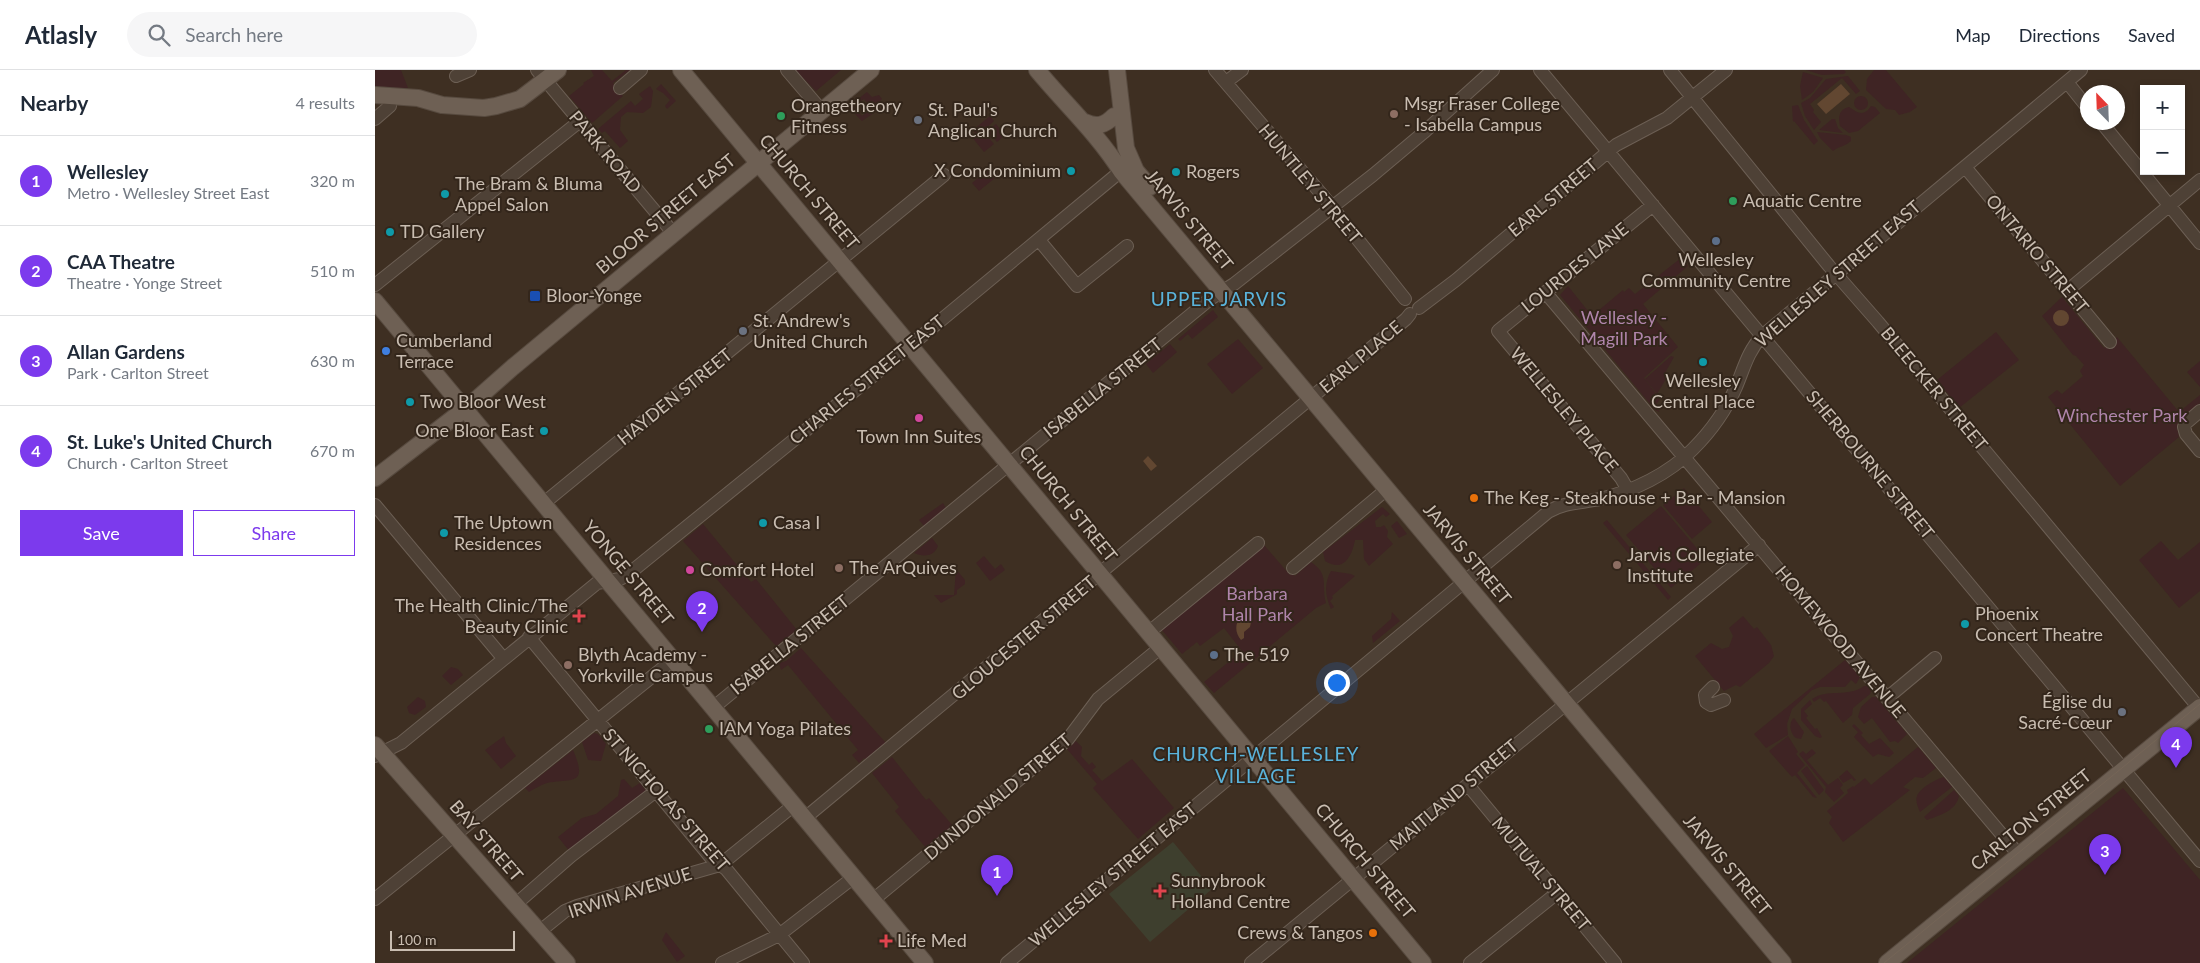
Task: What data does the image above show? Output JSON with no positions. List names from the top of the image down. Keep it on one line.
{"streets":{"main road":["CHURCH STREET","BLOOR STREET EAST","JARVIS STREET","YONGE STREET","CARLTON STREET","BAY STREET"],"street":["PARK ROAD","HUNTLEY STREET","EARL STREET","ONTARIO STREET","LOURDES LANE","WELLESLEY STREET EAST","EARL PLACE","CHARLES STREET EAST","ISABELLA STREET","BLEECKER STREET","HAYDEN STREET","WELLESLEY PLACE","SHERBOURNE STREET","GLOUCESTER STREET","HOMEWOOD AVENUE","MAITLAND STREET","DUNDONALD STREET","ST NICHOLAS STREET","MUTUAL STREET","IRWIN AVENUE"]},"crossings":[["PARK ROAD","BLOOR STREET EAST"],["HUNTLEY STREET","ISABELLA STREET"],["CHURCH STREET","BLOOR STREET EAST"],["CHURCH STREET","WELLESLEY STREET EAST"],["CHURCH STREET","CHARLES STREET EAST"],["CHURCH STREET","ISABELLA STREET"],["CHURCH STREET","HAYDEN STREET"],["CHURCH STREET","GLOUCESTER STREET"],["CHURCH STREET","MAITLAND STREET"],["CHURCH STREET","DUNDONALD STREET"],["EARL STREET","EARL PLACE"],["EARL STREET","BLEECKER STREET"],["EARL STREET","SHERBOURNE STREET"],["BLOOR STREET EAST","YONGE STREET"],["JARVIS STREET","WELLESLEY STREET EAST"],["JARVIS STREET","EARL PLACE"],["JARVIS STREET","CHARLES STREET EAST"],["JARVIS STREET","ISABELLA STREET"],["JARVIS STREET","GLOUCESTER STREET"],["JARVIS STREET","MAITLAND STREET"],["ONTARIO STREET","WELLESLEY STREET EAST"],["LOURDES LANE","WELLESLEY PLACE"],["LOURDES LANE","SHERBOURNE STREET"],["LOURDES LANE","HOMEWOOD AVENUE"],["WELLESLEY STREET EAST","BLEECKER STREET"],["WELLESLEY STREET EAST","WELLESLEY PLACE"],["WELLESLEY STREET EAST","SHERBOURNE STREET"],["WELLESLEY STREET EAST","HOMEWOOD AVENUE"],["EARL PLACE","GLOUCESTER STREET"],["CHARLES STREET EAST","YONGE STREET"],["CHARLES STREET EAST","ST NICHOLAS STREET"],["CHARLES STREET EAST","BAY STREET"],["ISABELLA STREET","YONGE STREET"],["BLEECKER STREET","CARLTON STREET"],["HAYDEN STREET","YONGE STREET"],["SHERBOURNE STREET","CARLTON STREET"],["YONGE STREET","GLOUCESTER STREET"],["YONGE STREET","DUNDONALD STREET"],["YONGE STREET","IRWIN AVENUE"],["HOMEWOOD AVENUE","MAITLAND STREET"],["HOMEWOOD AVENUE","CARLTON STREET"],["MAITLAND STREET","MUTUAL STREET"],["ST NICHOLAS STREET","IRWIN AVENUE"],["BAY STREET","IRWIN AVENUE"]],"districts":["UPPER JARVIS","CHURCH-WELLESLEY VILLAGE"],"parks":["Wellesley - Magill Park","Winchester Park","Barbara Hall Park"],"places":{"other":["Msgr Fraser College - Isabella Campus","Orangetheory Fitness","St. Paul's Anglican Church","X Condominium","Rogers","The Bram & Bluma Appel Salon","Aquatic Centre","TD Gallery","Wellesley Community Centre","St. Andrew's United Church","Cumberland Terrace","Wellesley Central Place","Two Bloor West","Town Inn Suites","One Bloor East","The Keg - Steakhouse + Bar - Mansion","Casa I","The Uptown Residences","Jarvis Collegiate Institute","The ArQuives","Comfort Hotel","Phoenix Concert Theatre","The 519","Blyth Academy - Yorkville Campus","Église du Sacré-Cœur","IAM Yoga Pilates","Crews & Tangos"],"transit":["Bloor-Yonge"],"health":["The Health Clinic/The Beauty Clinic","Sunnybrook Holland Centre","Life Med"]},"scale_bar":"100 m","north":"top left","page":{"header":"Atlasly","search":"Search here","nav":["Map","Directions","Saved"],"heading":["Nearby","4 results"],"map_buttons":["+","−"],"list":[{"mark":"1","name":"Wellesley","note":"Metro · Wellesley Street East","value":"320 m"},{"mark":"2","name":"CAA Theatre","note":"Theatre · Yonge Street","value":"510 m"},{"mark":"3","name":"Allan Gardens","note":"Park · Carlton Street","value":"630 m"},{"mark":"4","name":"St. Luke's United Church","note":"Church · Carlton Street","value":"670 m"}],"buttons":["Save","Share"],"pins":["2","4","3","1"],"scale":"100 m"}}
